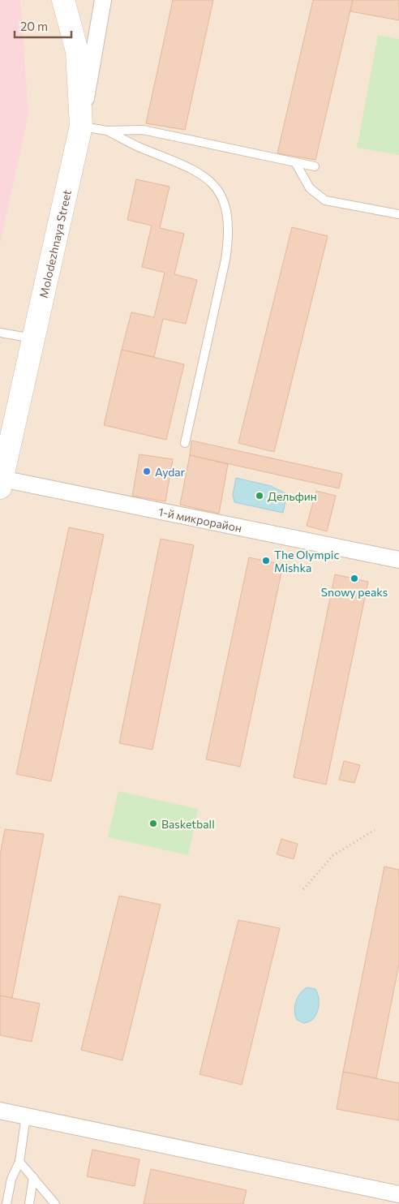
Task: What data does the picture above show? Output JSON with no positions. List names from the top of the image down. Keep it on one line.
{"streets":{"main road":["Molodezhnaya Street"],"street":["1-й микрорайон"]},"crossings":[["Molodezhnaya Street","1-й микрорайон"]],"places":["Aydar","Дельфин","The Olympic Mishka","Snowy peaks","Basketball"],"scale_bar":"20 m"}
